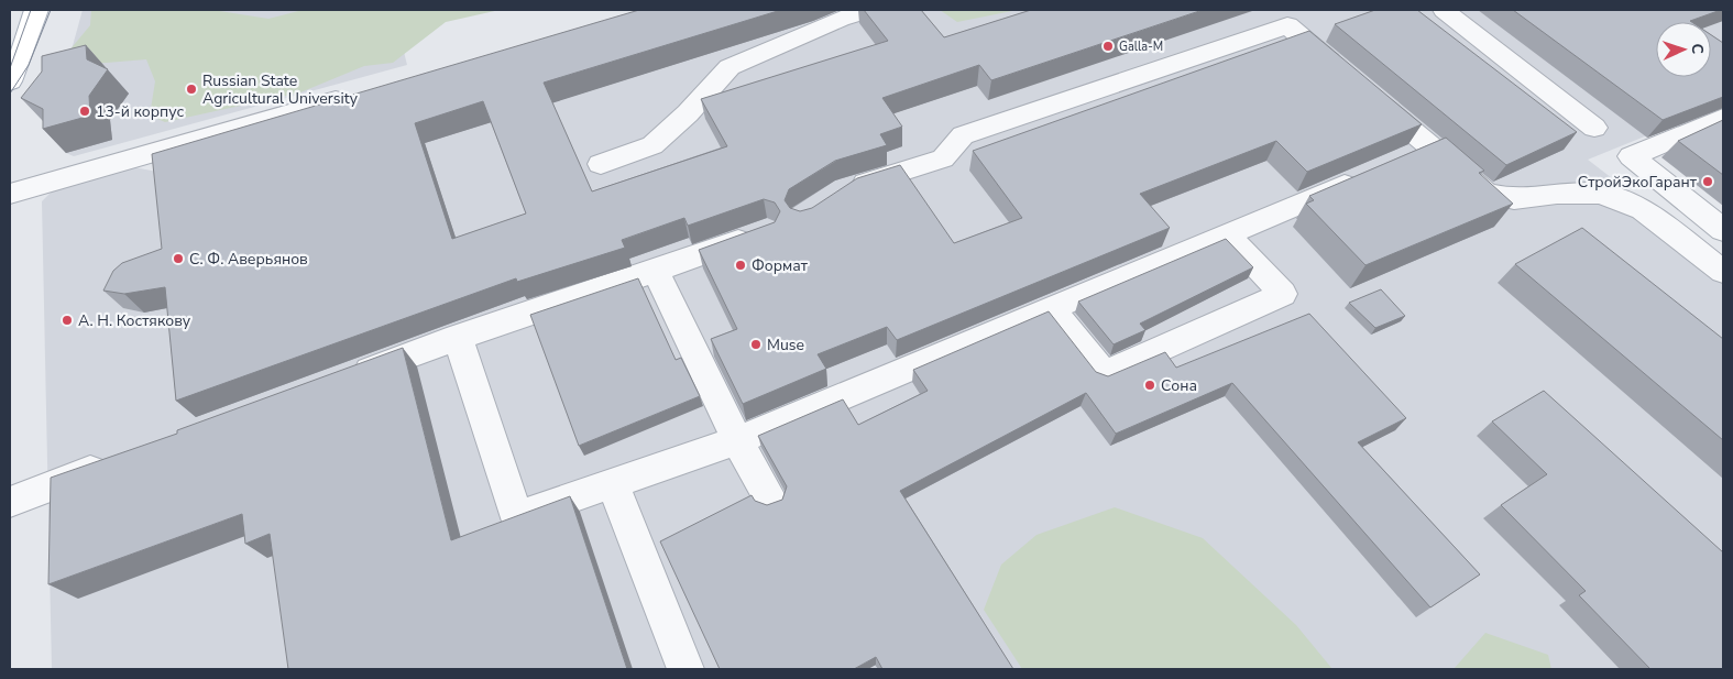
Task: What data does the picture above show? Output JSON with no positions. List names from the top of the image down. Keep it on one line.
{"places":["Galla-M","Russian State Agricultural University","13-й корпус","СтройЭкоГарант","С. Ф. Аверьянов","Формат","А. Н. Костякову","Muse","Сона"],"north":"right"}
